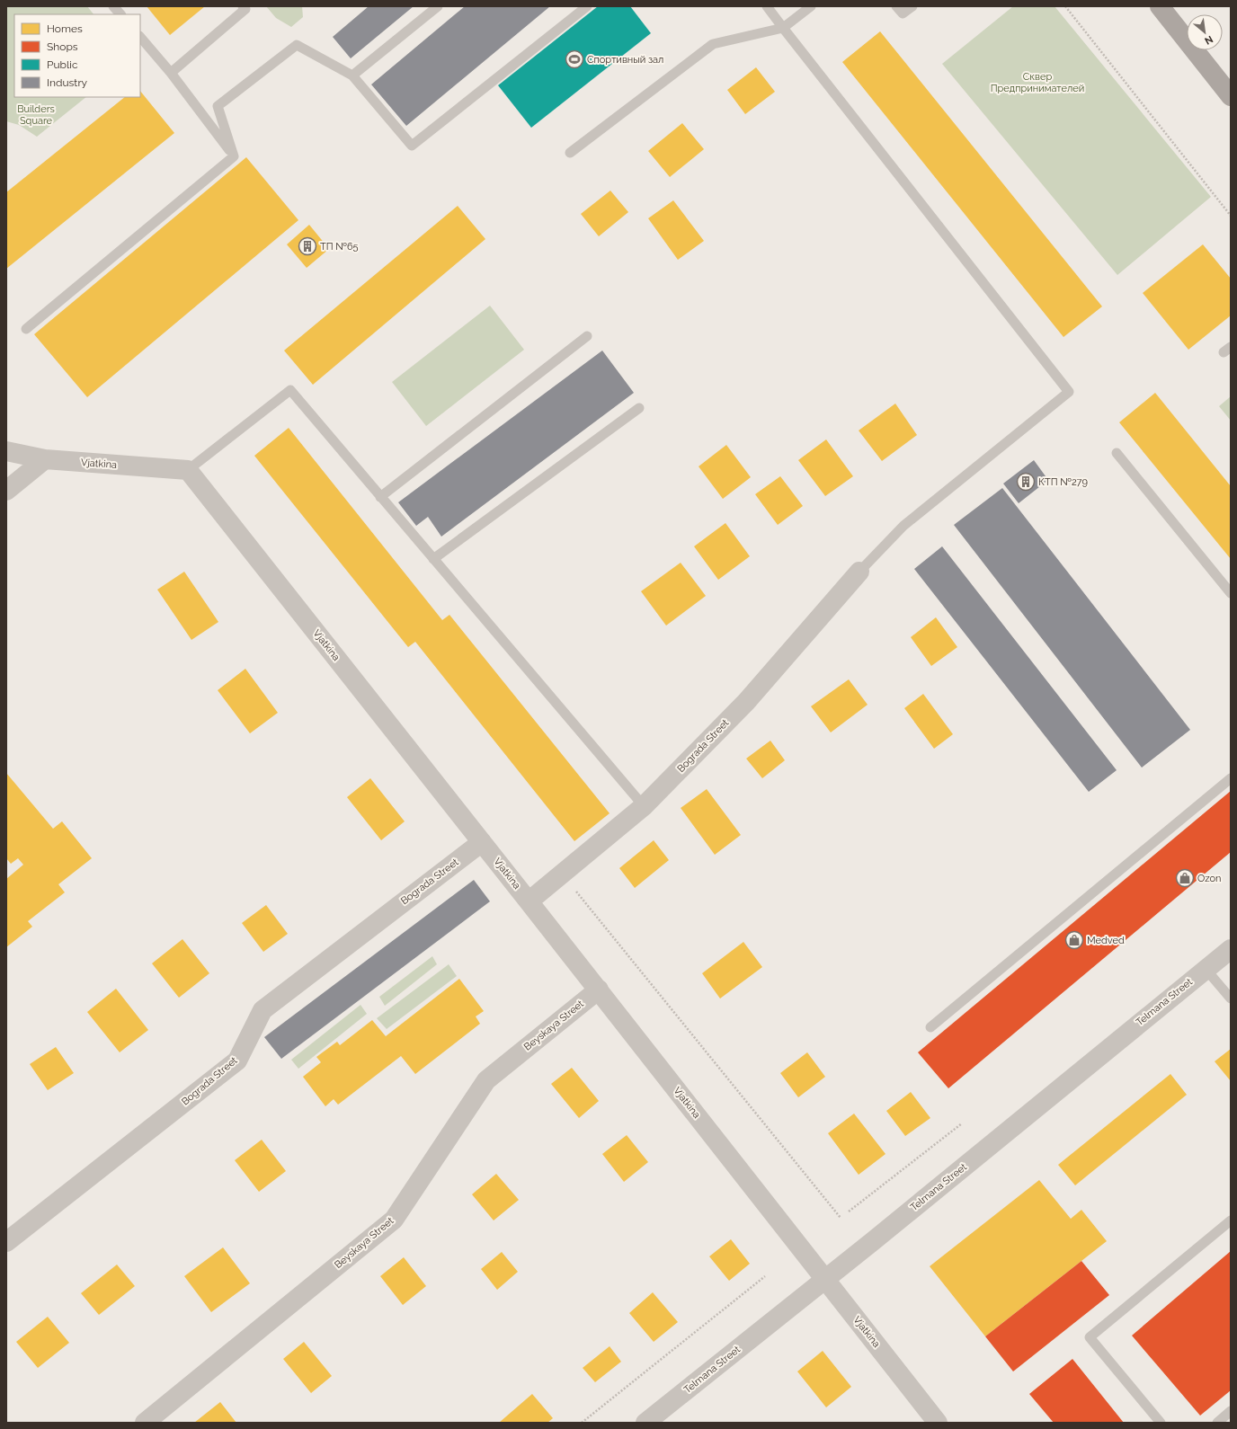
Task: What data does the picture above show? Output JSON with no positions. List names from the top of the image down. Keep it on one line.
{"streets":{"street":["Vjatkina","Bograda Street","Telmana Street","Beyskaya Street"]},"crossings":[["Vjatkina","Bograda Street"],["Vjatkina","Telmana Street"],["Vjatkina","Beyskaya Street"]],"parks":["Сквер Предпринимателей","Builders Square"],"places":{"sports":["Спортивный зал"],"building":["ТП №65","КТП №279"],"shop":["Ozon","Medved"]},"legend":["Homes","Shops","Public","Industry"],"north":"bottom right"}
